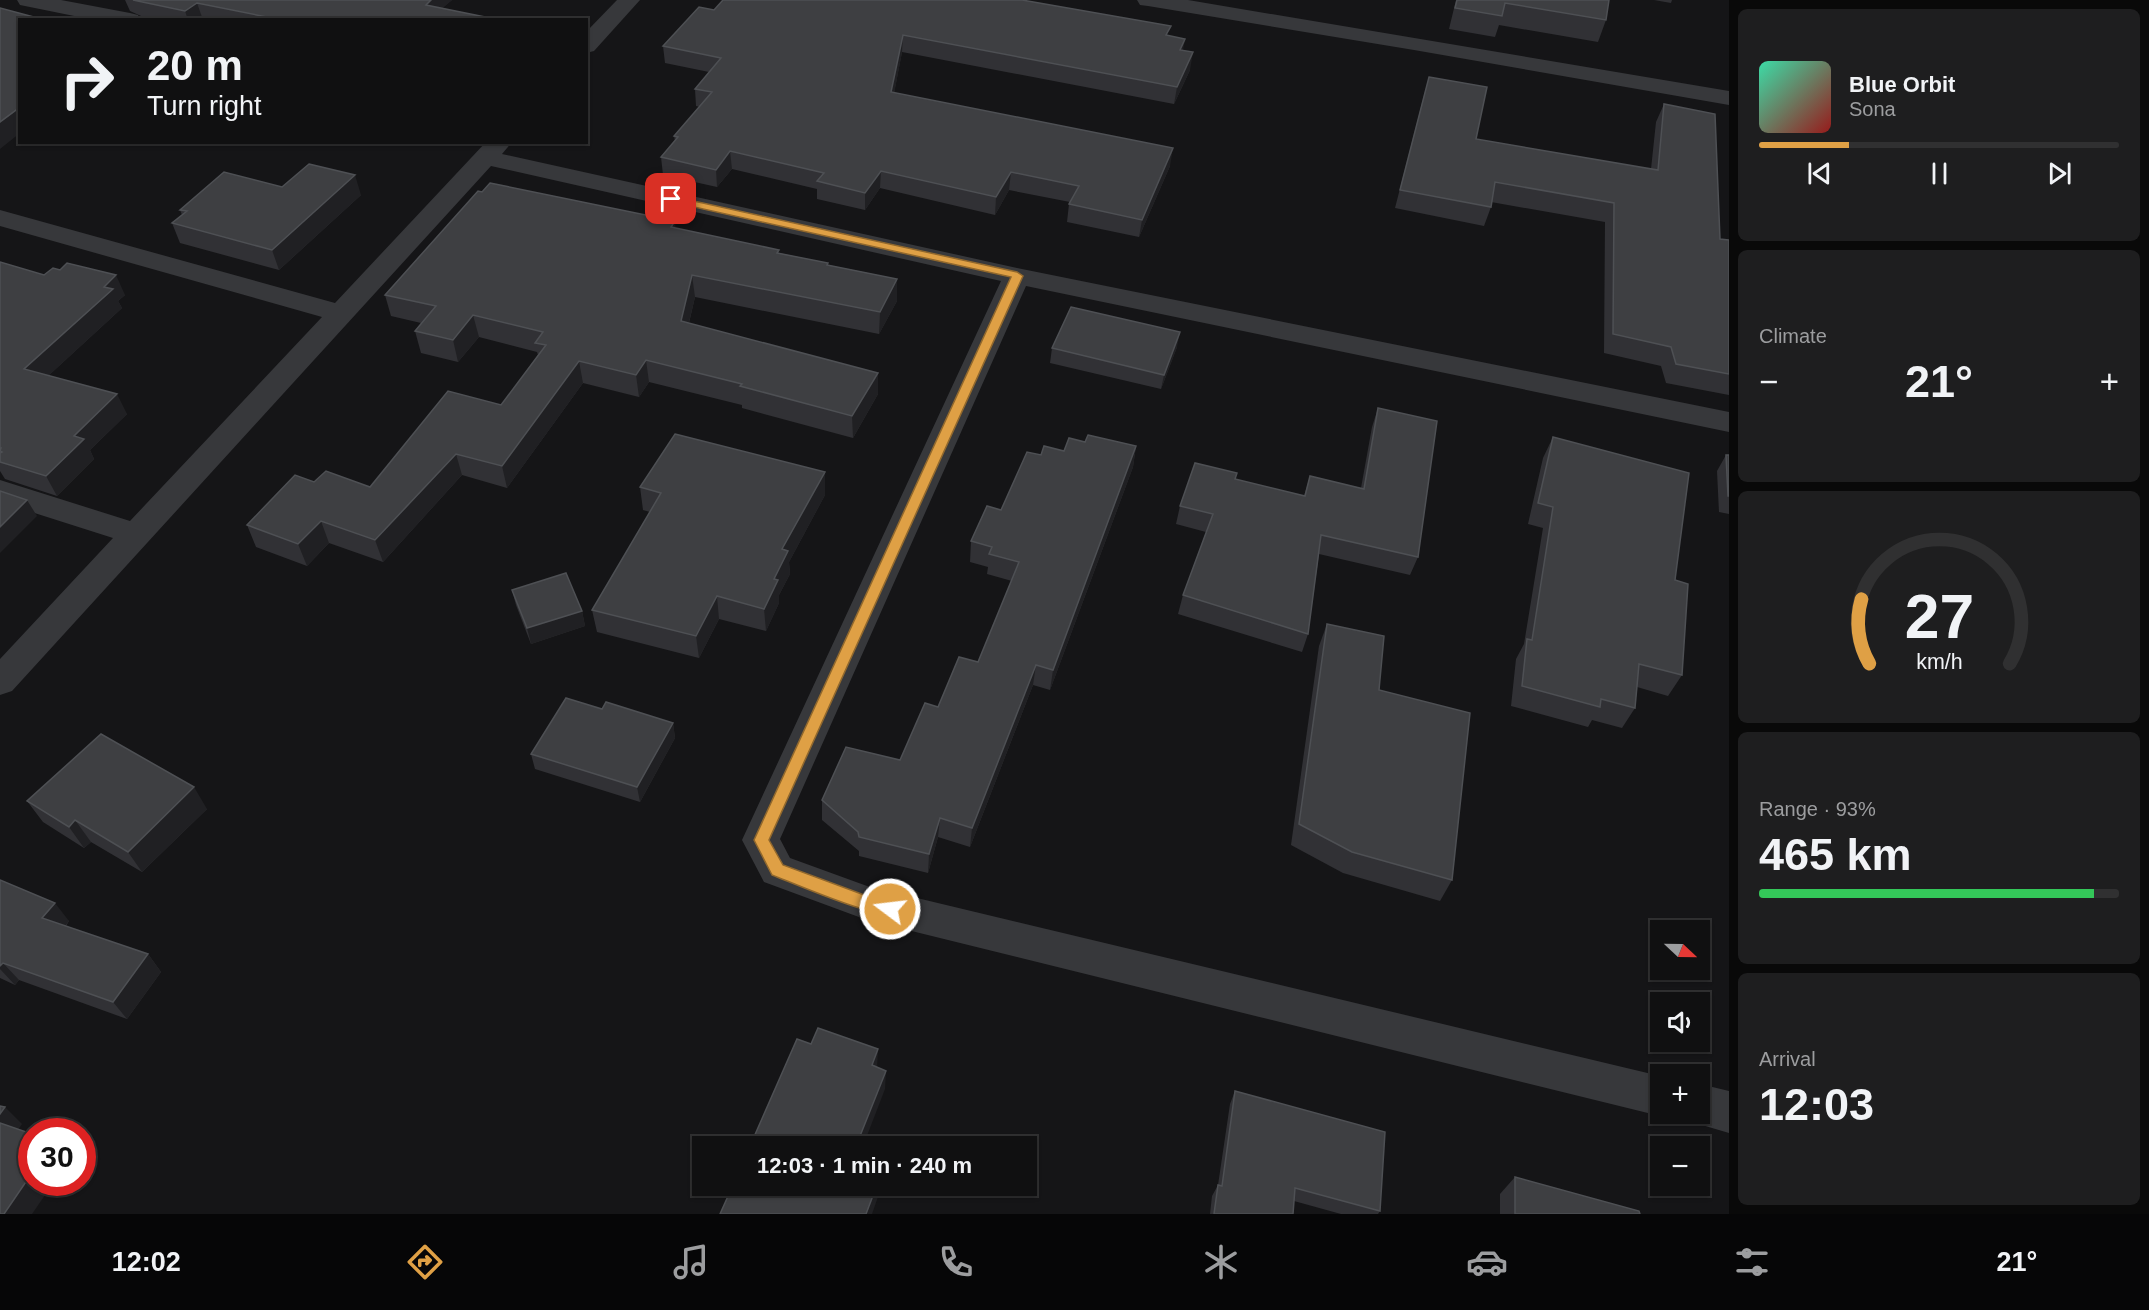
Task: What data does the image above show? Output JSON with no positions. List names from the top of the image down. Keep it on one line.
{"north":"right","page":{"turn":["20 m","Turn right"],"song":["Blue Orbit","Sona"],"tile":["Climate",["Range · 93%","465 km"],["Arrival","12:03"]],"heat":["−","21°","+"],"map_buttons":["+","−"],"limit":"30","trip":"12:03 · 1 min · 240 m","tabs":["12:02","21°"],"gauge":["27","km/h"]}}
